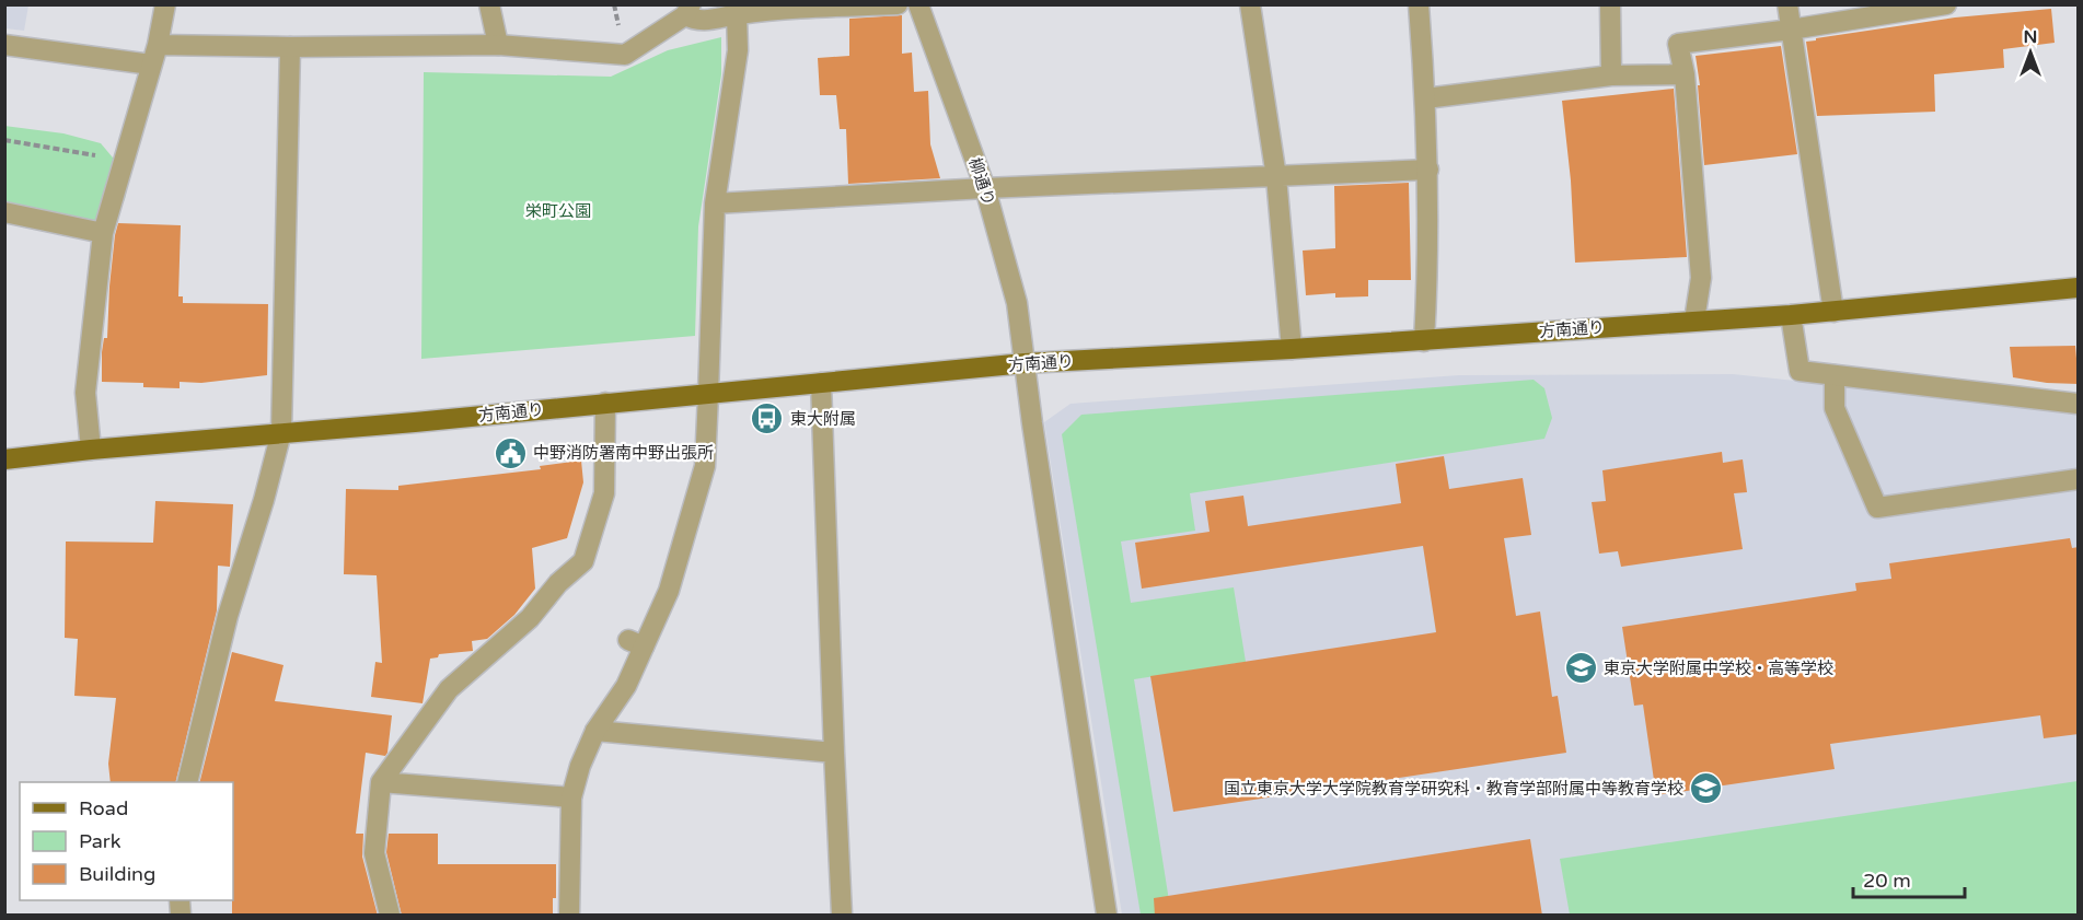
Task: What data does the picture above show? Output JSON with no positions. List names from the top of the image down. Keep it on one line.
{"streets":{"main road":["方南通り"],"street":["柳通り"]},"crossings":[["柳通り","方南通り"]],"parks":["栄町公園"],"places":{"bus stop":["東大附属"],"public building":["中野消防署南中野出張所"],"school or university":["東京大学附属中学校・高等学校","国立東京大学大学院教育学研究科・教育学部附属中等教育学校"]},"legend":["Road","Park","Building"],"scale_bar":"20 m","north":"top"}
